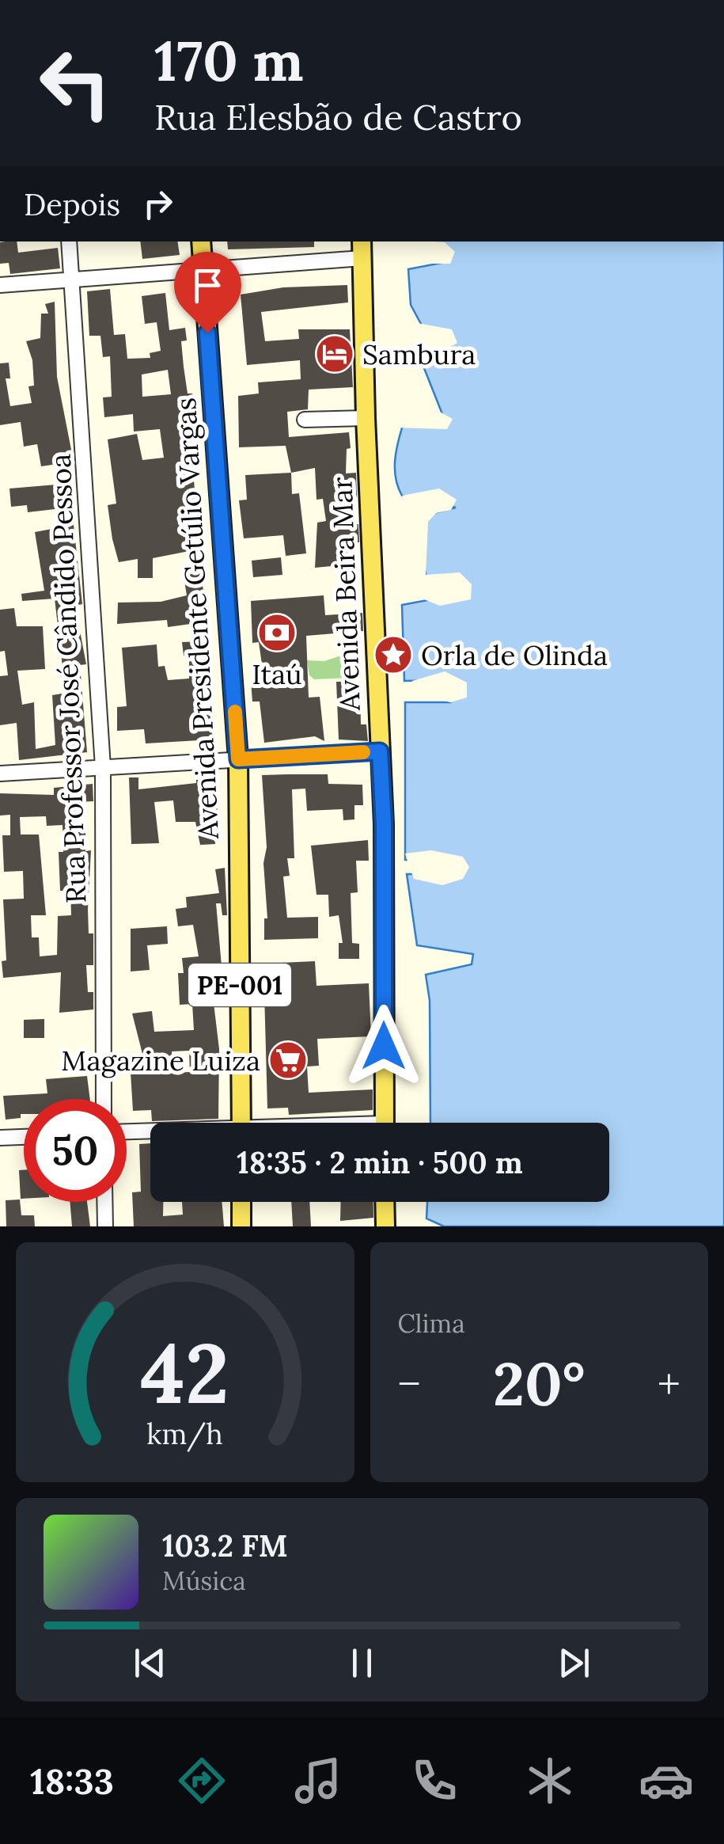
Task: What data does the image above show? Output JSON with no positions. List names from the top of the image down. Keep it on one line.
{"streets":{"main road":["Avenida Beira Mar","Avenida Presidente Getúlio Vargas","PE-001"],"street":["Rua Professor José Cândido Pessoa"]},"places":{"hotel":["Sambura"],"bank":["Itaú"],"place":["Orla de Olinda"],"supermarket":["Magazine Luiza"]},"page":{"turn":["170 m","Rua Elesbão de Castro"],"then":"Depois","limit":"50","trip":"18:35 · 2 min · 500 m","tile":"Clima","heat":["−","20°","+"],"song":["103.2 FM","Música"],"tabs":"18:33","gauge":["42","km/h"]}}
